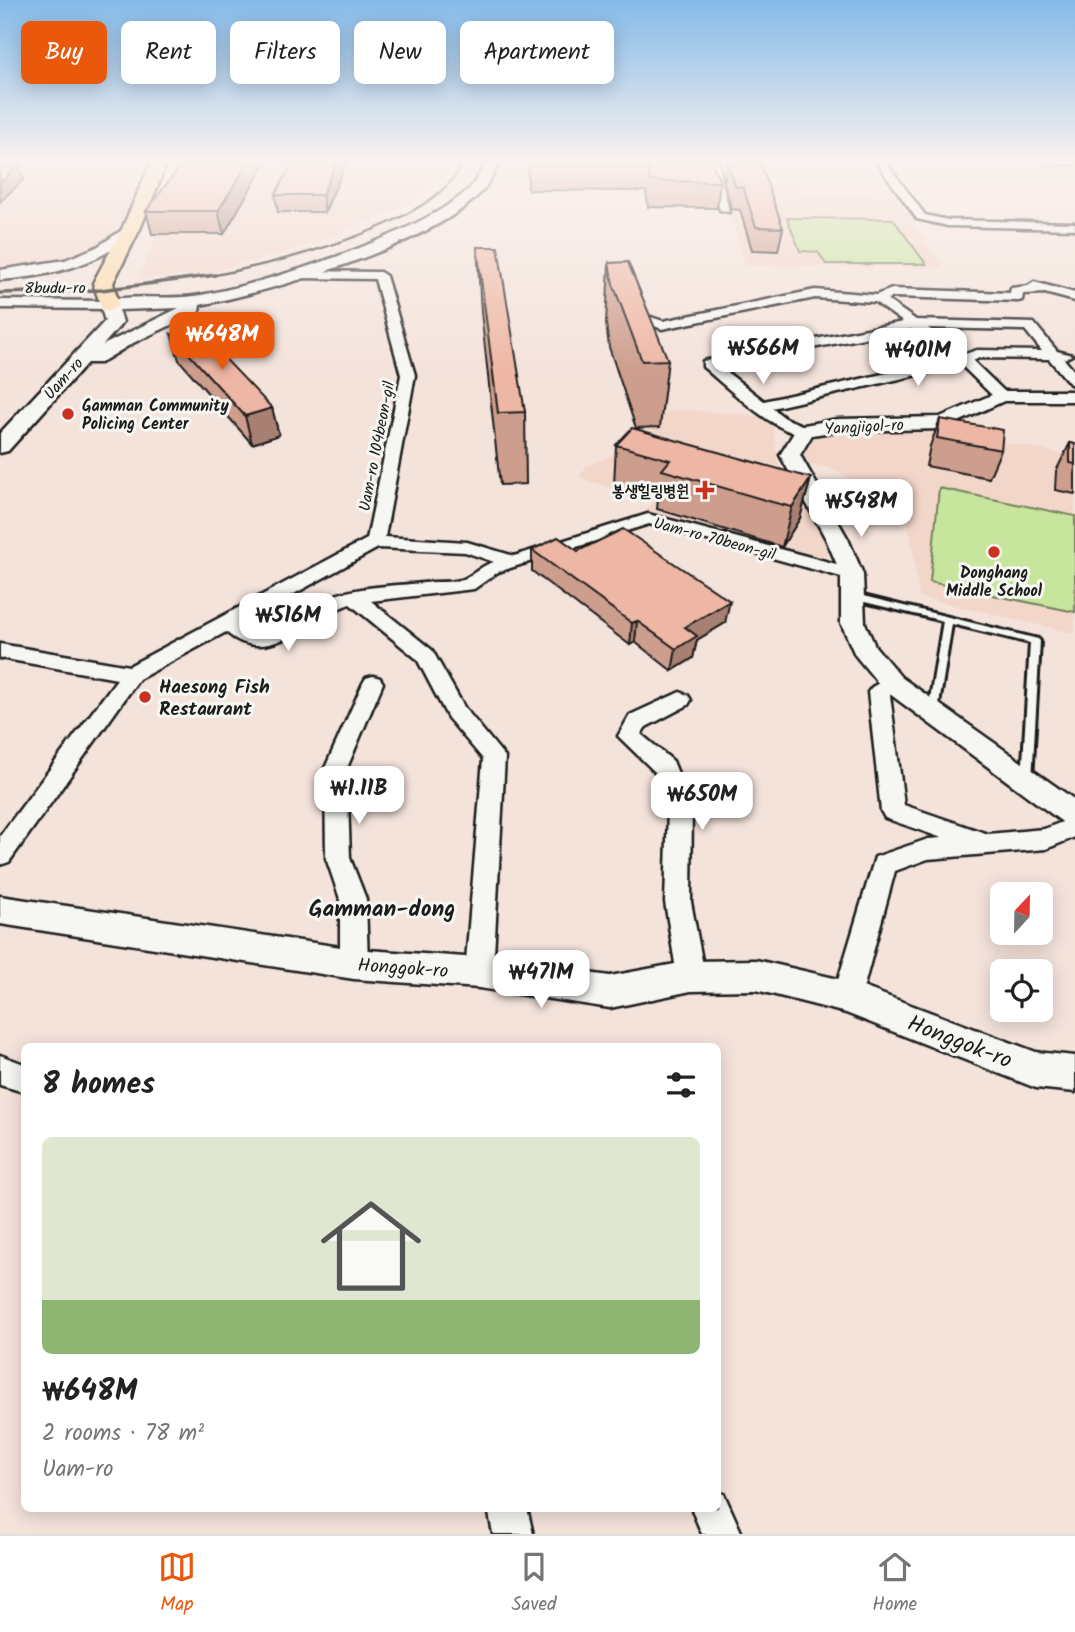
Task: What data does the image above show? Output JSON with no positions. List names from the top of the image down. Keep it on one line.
{"streets":{"main road":["Uam-ro"],"street":["8budu-ro","Yangjigol-ro","Uam-ro 104beon-gil","Uam-ro 70beon-gil","Honggok-ro"]},"crossings":[["8budu-ro","Uam-ro"],["Yangjigol-ro","Uam-ro 70beon-gil"]],"districts":["Gamman-dong"],"places":{"other":["Gamman Community Policing Center","Donghang Middle School","Haesong Fish Restaurant"],"health":["봉생힐링병원"]},"north":"top","page":{"chip":["Buy","Rent","Filters","New","Apartment"],"price":["₩648M","₩566M","₩401M","₩548M","₩516M","₩1.11B","₩650M","₩471M"],"heading":"8 homes","list":[{"name":"₩648M","note":"2 rooms · 78 m² · Uam-ro"}],"tabs":["Map","Saved","Home"]}}
